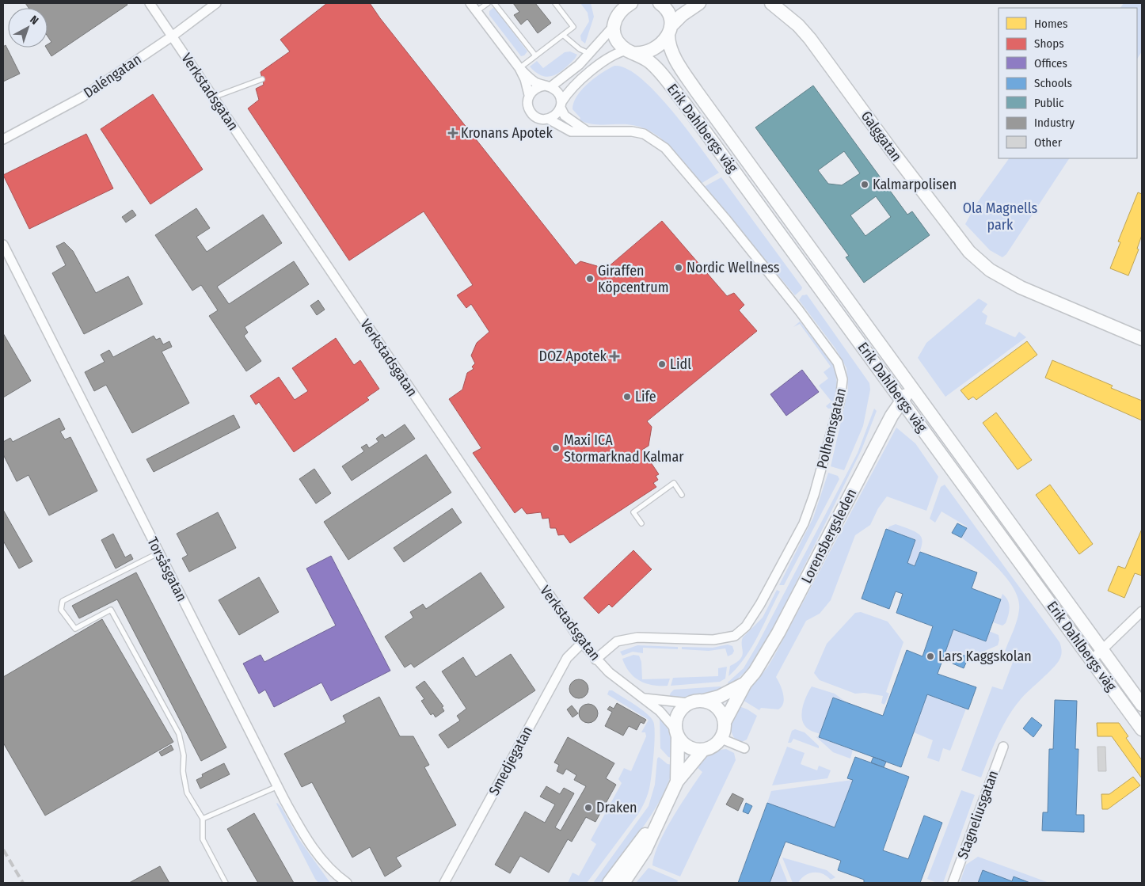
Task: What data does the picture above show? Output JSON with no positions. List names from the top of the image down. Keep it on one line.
{"streets":{"main road":["Erik Dahlbergs väg","Galggatan","Lorensbergsleden"],"street":["Daléngatan","Verkstadsgatan","Polhemsgatan","Torsåsgatan","Smedjegatan","Stagneliusgatan"]},"crossings":[["Daléngatan","Verkstadsgatan"],["Verkstadsgatan","Polhemsgatan"],["Verkstadsgatan","Lorensbergsleden"],["Verkstadsgatan","Smedjegatan"],["Erik Dahlbergs väg","Lorensbergsleden"]],"parks":["Ola Magnells park"],"places":{"health":["Kronans Apotek","DOZ Apotek"],"other":["Kalmarpolisen","Nordic Wellness","Giraffen Köpcentrum","Lidl","Life","Maxi ICA Stormarknad Kalmar","Lars Kaggskolan","Draken"]},"legend":["Homes","Shops","Offices","Schools","Public","Industry","Other"],"north":"top right"}
